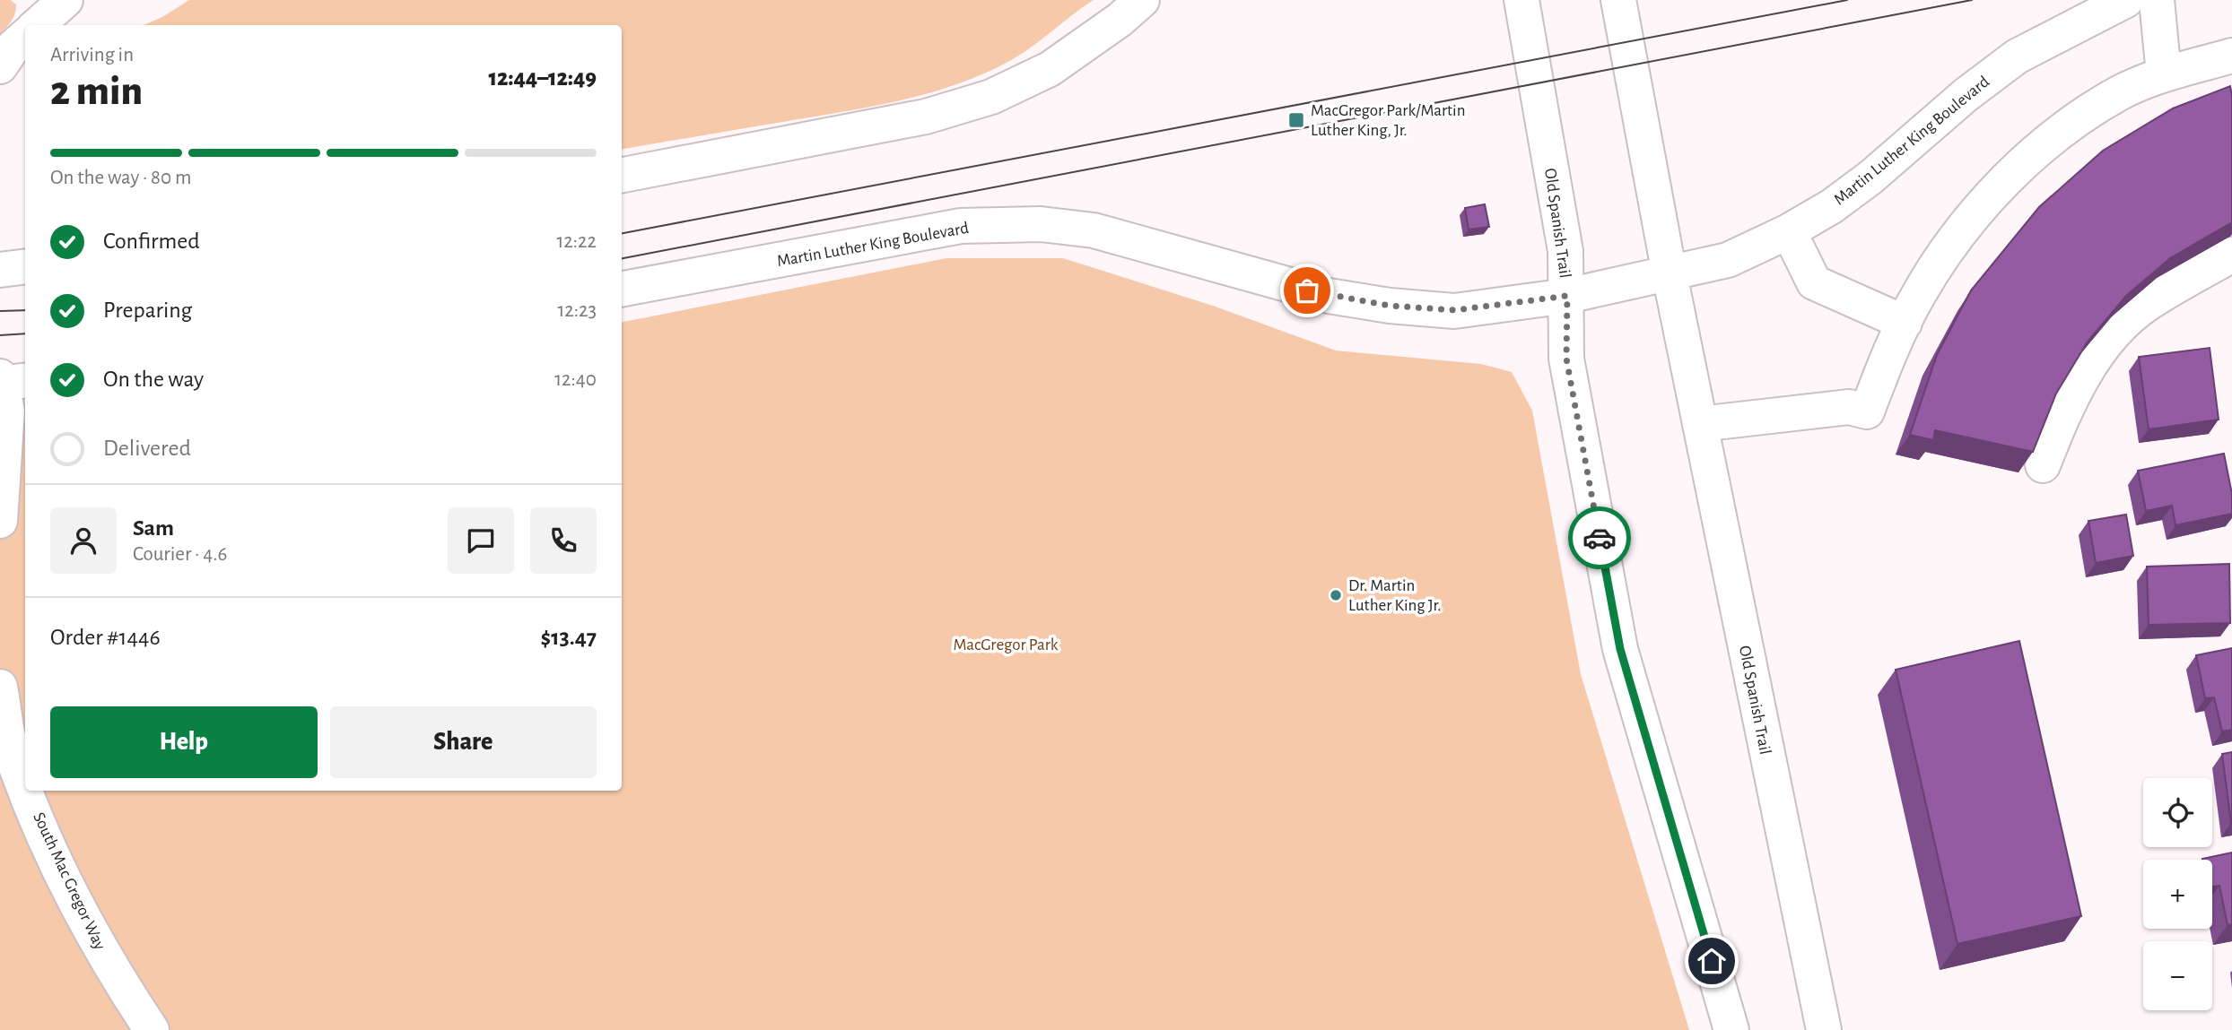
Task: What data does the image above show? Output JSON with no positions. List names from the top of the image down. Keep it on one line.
{"streets":{"main road":["Martin Luther King Boulevard","Old Spanish Trail","South Mac Gregor Way"]},"crossings":[["Martin Luther King Boulevard","Old Spanish Trail"]],"parks":["MacGregor Park"],"places":{"transit":["MacGregor Park/Martin Luther King, Jr."],"other":["Dr. Martin Luther King Jr."]},"page":{"heading":["2 min","Arriving in","12:44–12:49"],"panel":["Sam","Courier · 4.6","Order #1446","$13.47"],"bar":"On the way · 80 m","list":[["Confirmed","12:22"],["Preparing","12:23"],["On the way","12:40"],"Delivered"],"buttons":["Help","Share"],"map_buttons":["+","−"]}}
